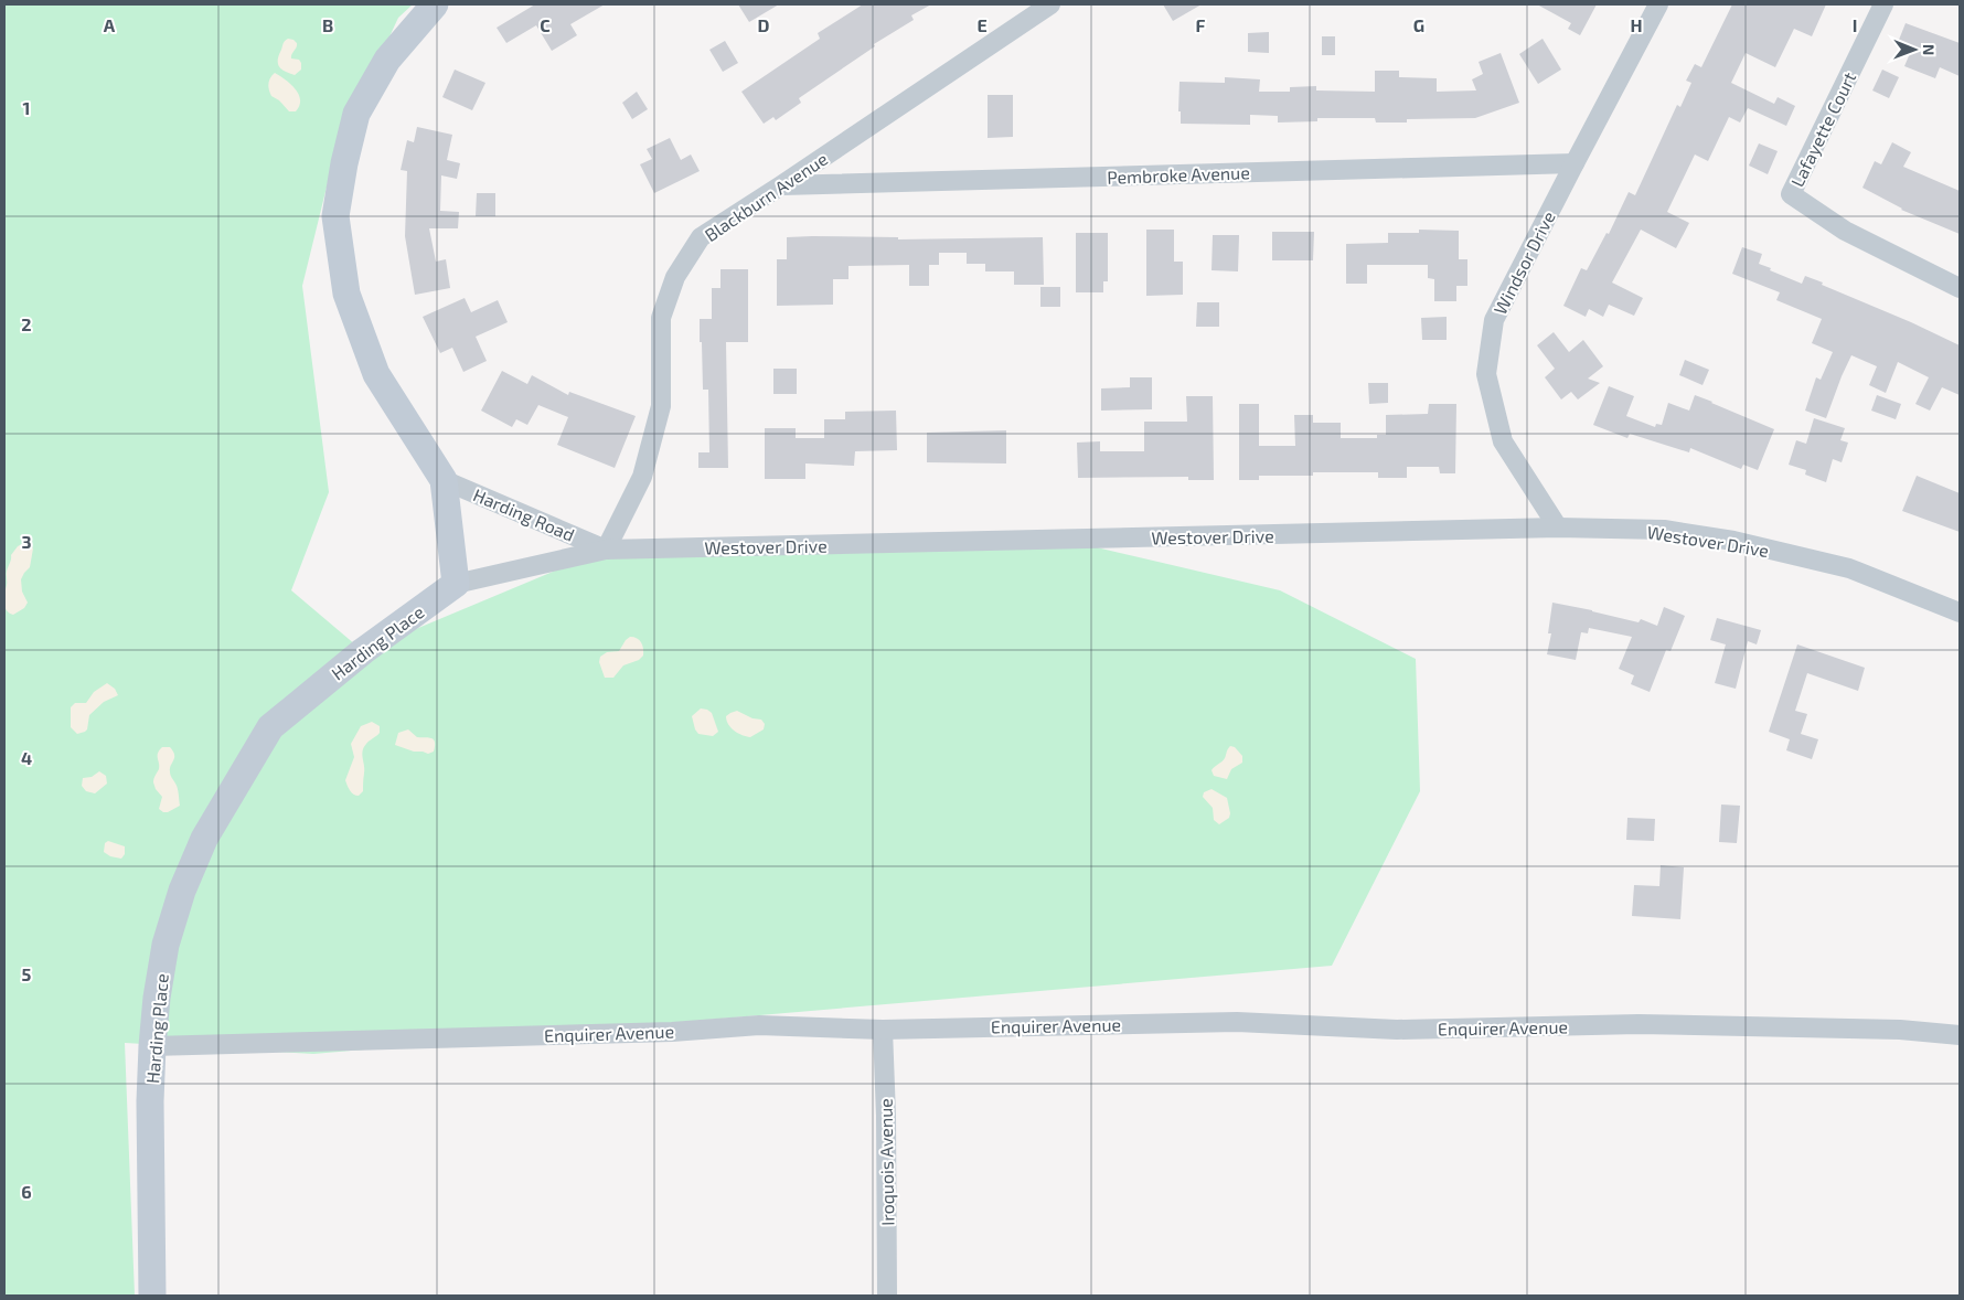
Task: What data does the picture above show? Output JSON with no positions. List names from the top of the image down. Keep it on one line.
{"streets":{"main road":["Harding Place"],"street":["Lafayette Court","Pembroke Avenue","Blackburn Avenue","Windsor Drive","Harding Road","Westover Drive","Enquirer Avenue","Iroquois Avenue"]},"crossings":[["Pembroke Avenue","Blackburn Avenue"],["Pembroke Avenue","Windsor Drive"],["Blackburn Avenue","Harding Road"],["Blackburn Avenue","Westover Drive"],["Windsor Drive","Westover Drive"],["Harding Road","Westover Drive"],["Westover Drive","Harding Place"],["Harding Place","Enquirer Avenue"],["Enquirer Avenue","Iroquois Avenue"]],"north":"right","grid":{"columns":["A","B","C","D","E","F","G","H","I"],"rows":["1","2","3","4","5","6"]}}
